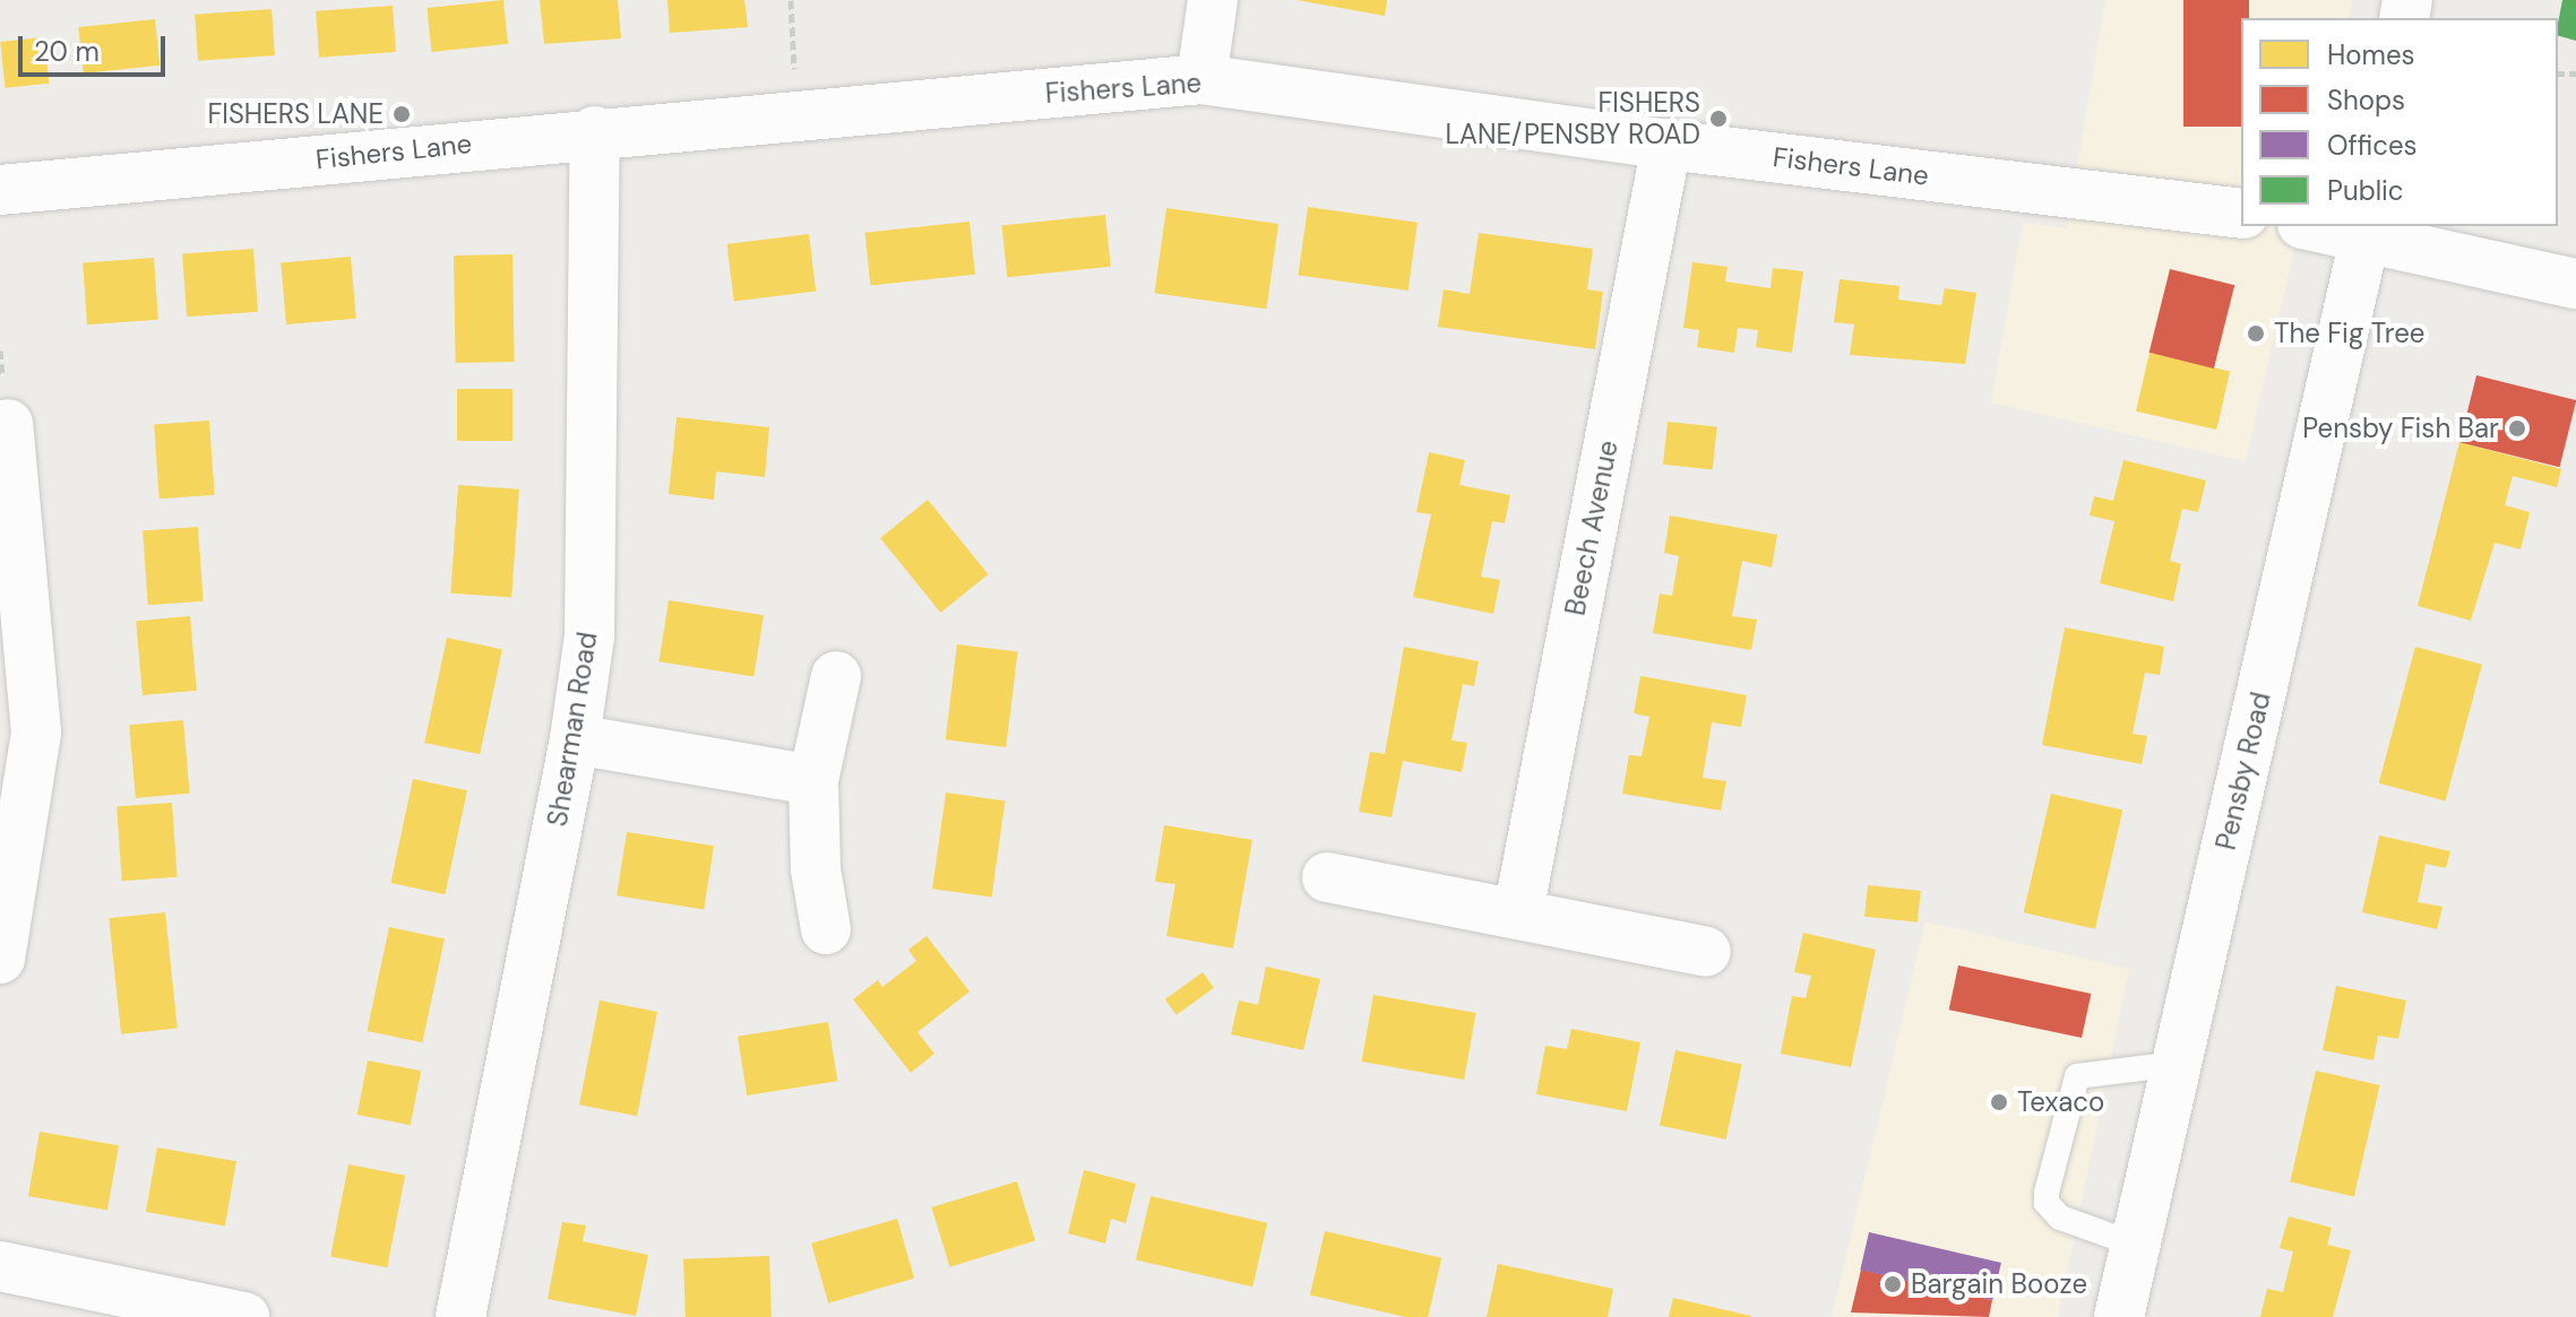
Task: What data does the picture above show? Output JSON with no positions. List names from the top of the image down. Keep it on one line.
{"streets":{"street":["Fishers Lane","Beech Avenue","Shearman Road","Pensby Road"]},"crossings":[["Fishers Lane","Beech Avenue"],["Fishers Lane","Shearman Road"]],"places":["FISHERS LANE","FISHERS LANE/PENSBY ROAD","The Fig Tree","Pensby Fish Bar","Texaco","Bargain Booze"],"legend":["Homes","Shops","Offices","Public"],"scale_bar":"20 m"}
